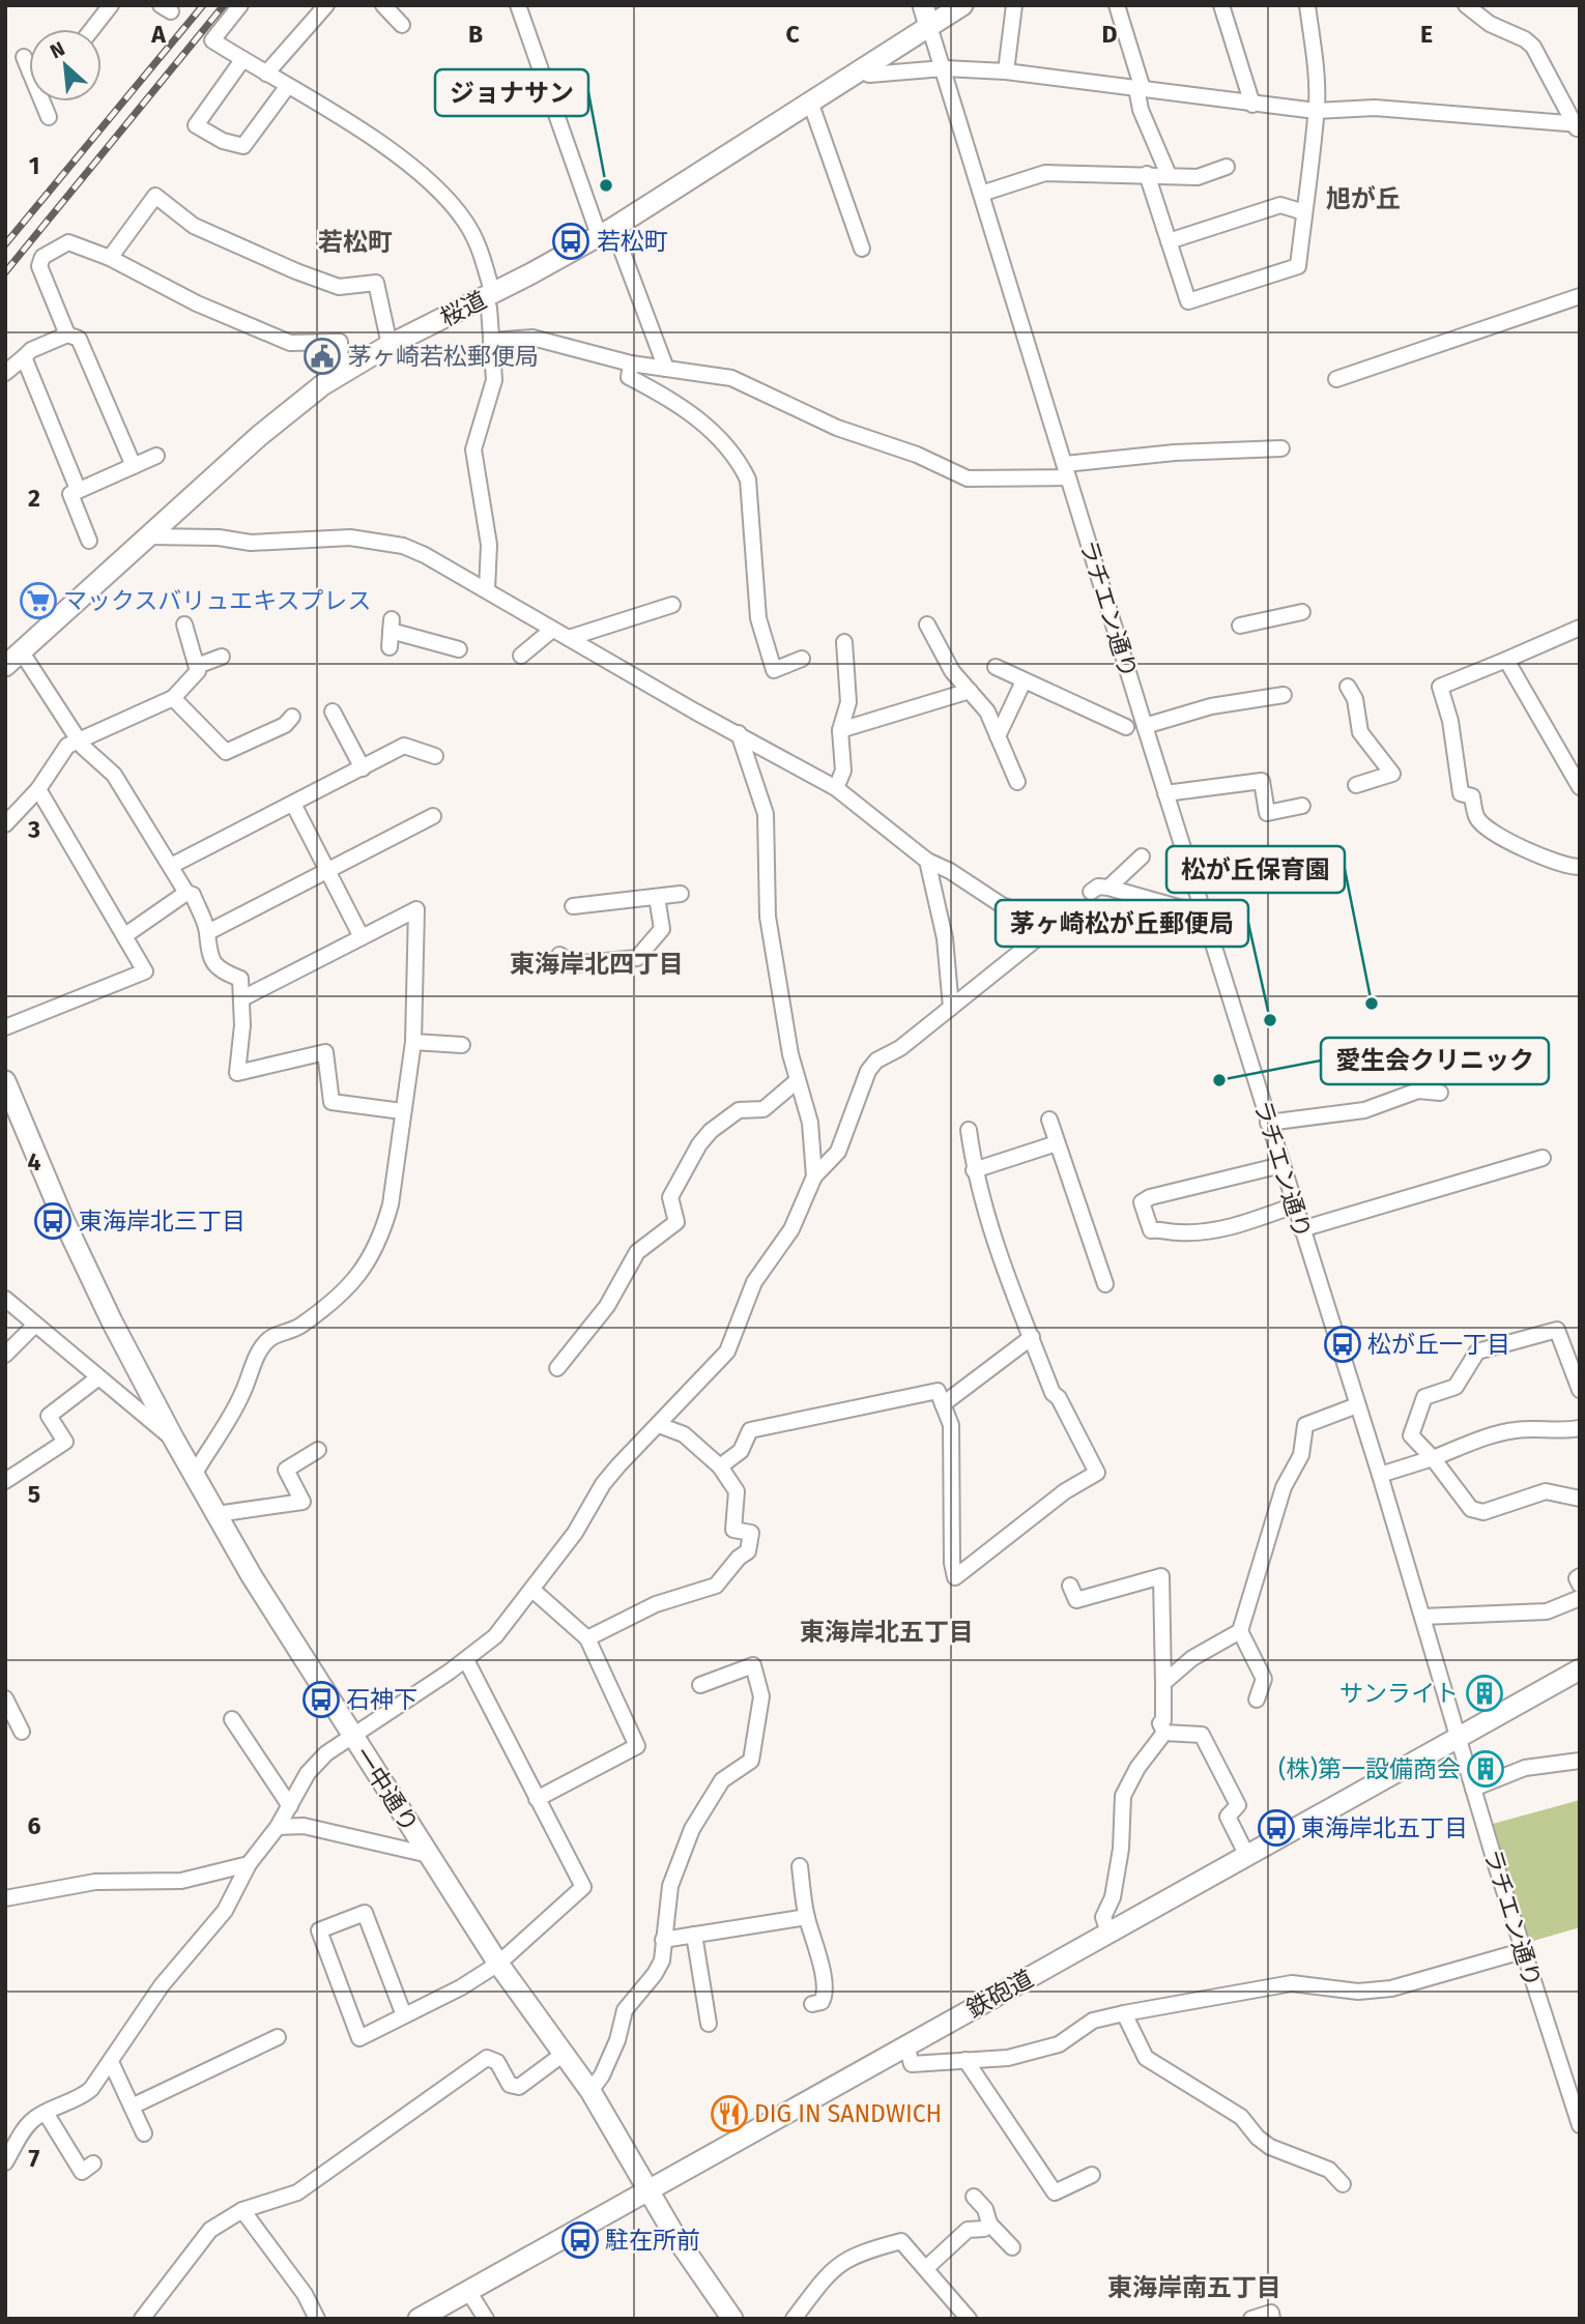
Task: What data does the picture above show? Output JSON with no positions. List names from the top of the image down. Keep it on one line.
{"streets":{"street":["桜道","ラチエン通り","一中通り","鉄砲道"]},"crossings":[["桜道","ラチエン通り"],["ラチエン通り","鉄砲道"],["一中通り","鉄砲道"]],"districts":["旭が丘","若松町","東海岸北四丁目","東海岸北五丁目","東海岸南五丁目"],"places":{"other":["ジョナサン","松が丘保育園","茅ヶ崎松が丘郵便局","愛生会クリニック"],"bus stop":["若松町","東海岸北三丁目","松が丘一丁目","石神下","東海岸北五丁目","駐在所前"],"public building":["茅ヶ崎若松郵便局"],"supermarket":["マックスバリュエキスプレス"],"building":["サンライト","(株)第一設備商会"],"restaurant":["DIG IN SANDWICH"]},"north":"top left","grid":{"columns":["A","B","C","D","E"],"rows":["1","2","3","4","5","6","7"]}}
